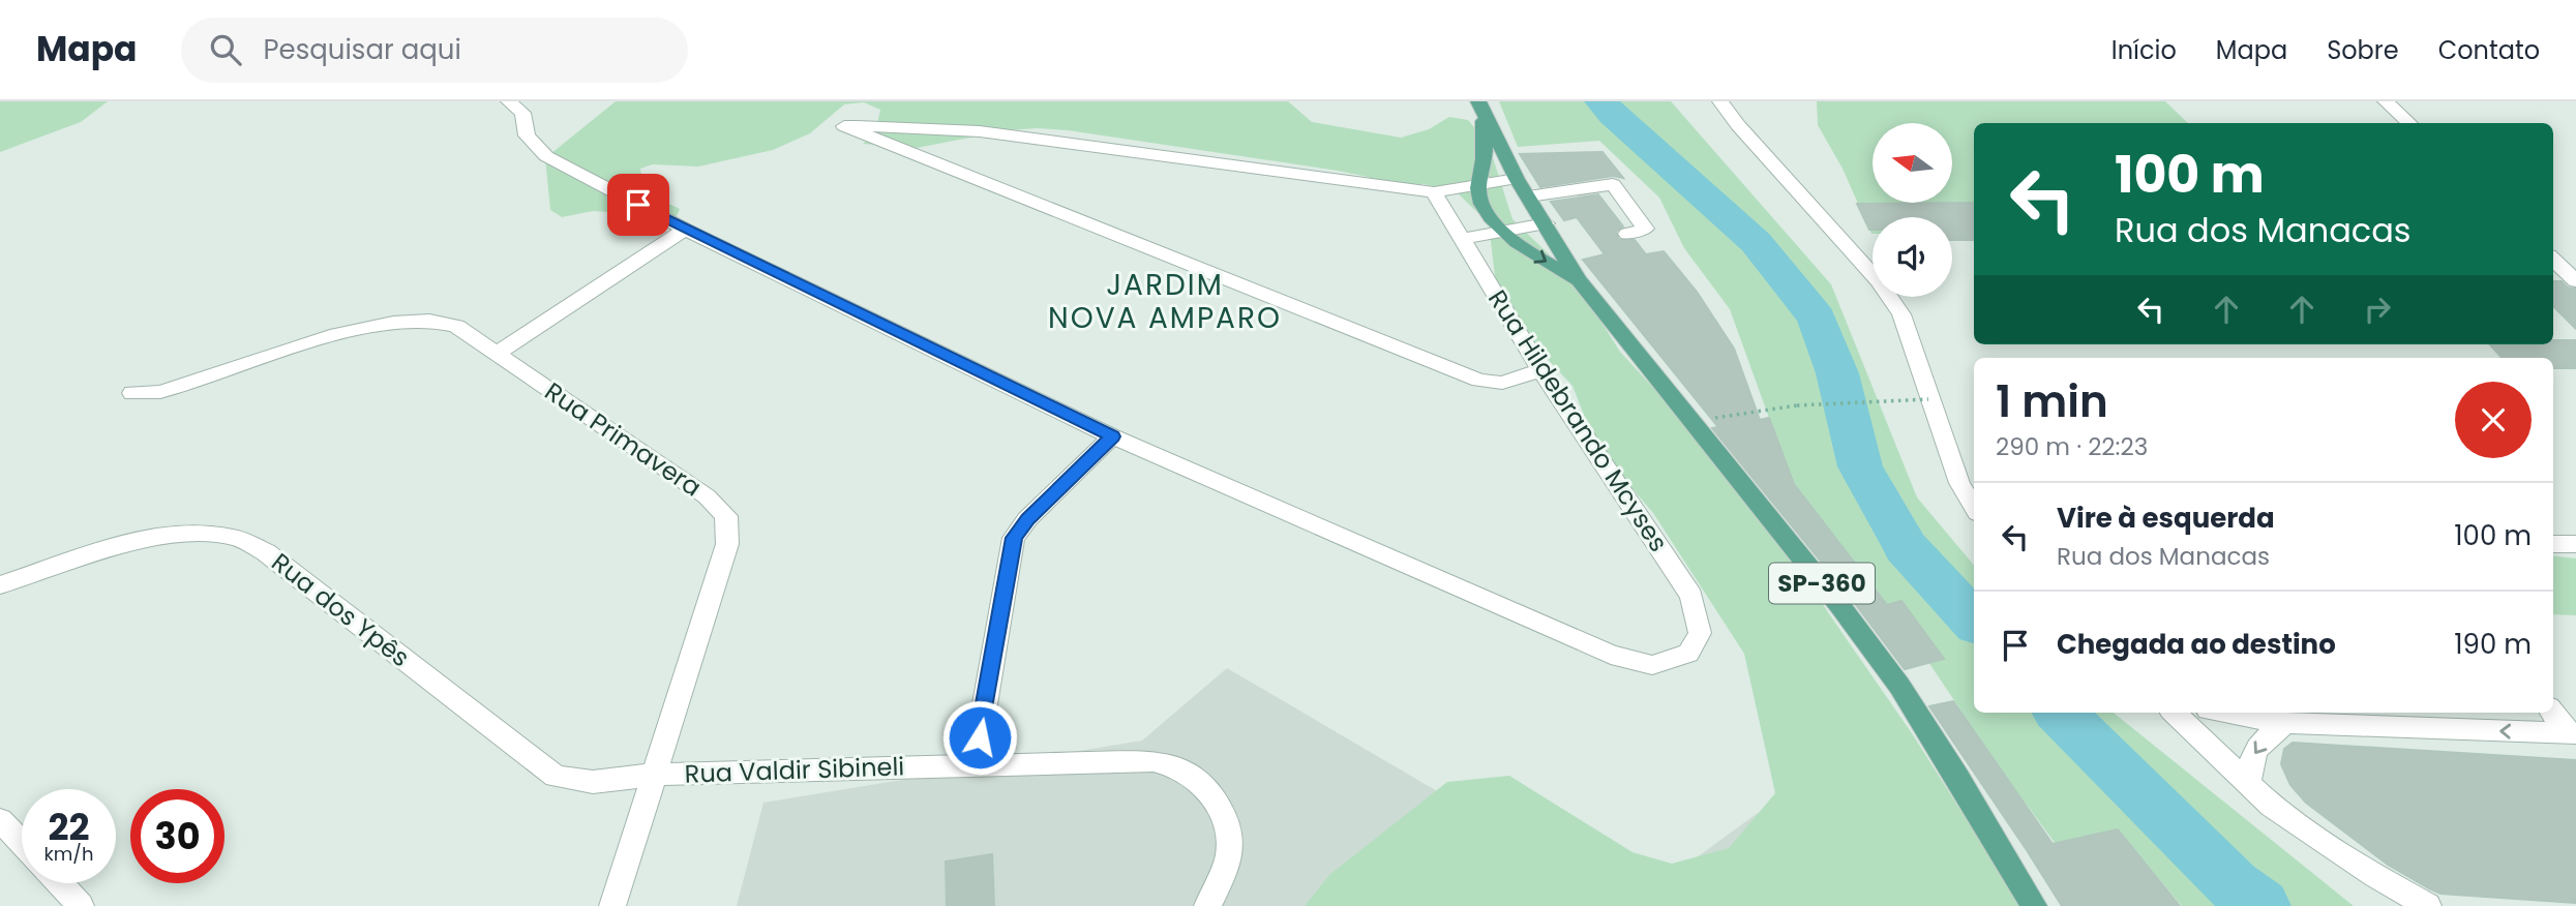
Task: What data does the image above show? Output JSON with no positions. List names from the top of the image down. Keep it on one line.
{"streets":{"main road":["SP-360"],"street":["Rua Hildebrando Mcyses","Rua Primavera","Rua dos Ypês","Rua Valdir Sibineli"]},"crossings":[["Rua Primavera","Rua dos Ypês"],["Rua Primavera","Rua Valdir Sibineli"],["Rua dos Ypês","Rua Valdir Sibineli"]],"districts":["JARDIM NOVA AMPARO"],"north":"left","page":{"header":"Mapa","search":"Pesquisar aqui","nav":["Início","Mapa","Sobre","Contato"],"turn":["100 m","Rua dos Manacas"],"heading":["1 min","290 m · 22:23"],"list":[{"name":"Vire à esquerda","note":"Rua dos Manacas","value":"100 m"},{"name":"Chegada ao destino","value":"190 m"}],"speed":"22 km/h","limit":"30"}}
